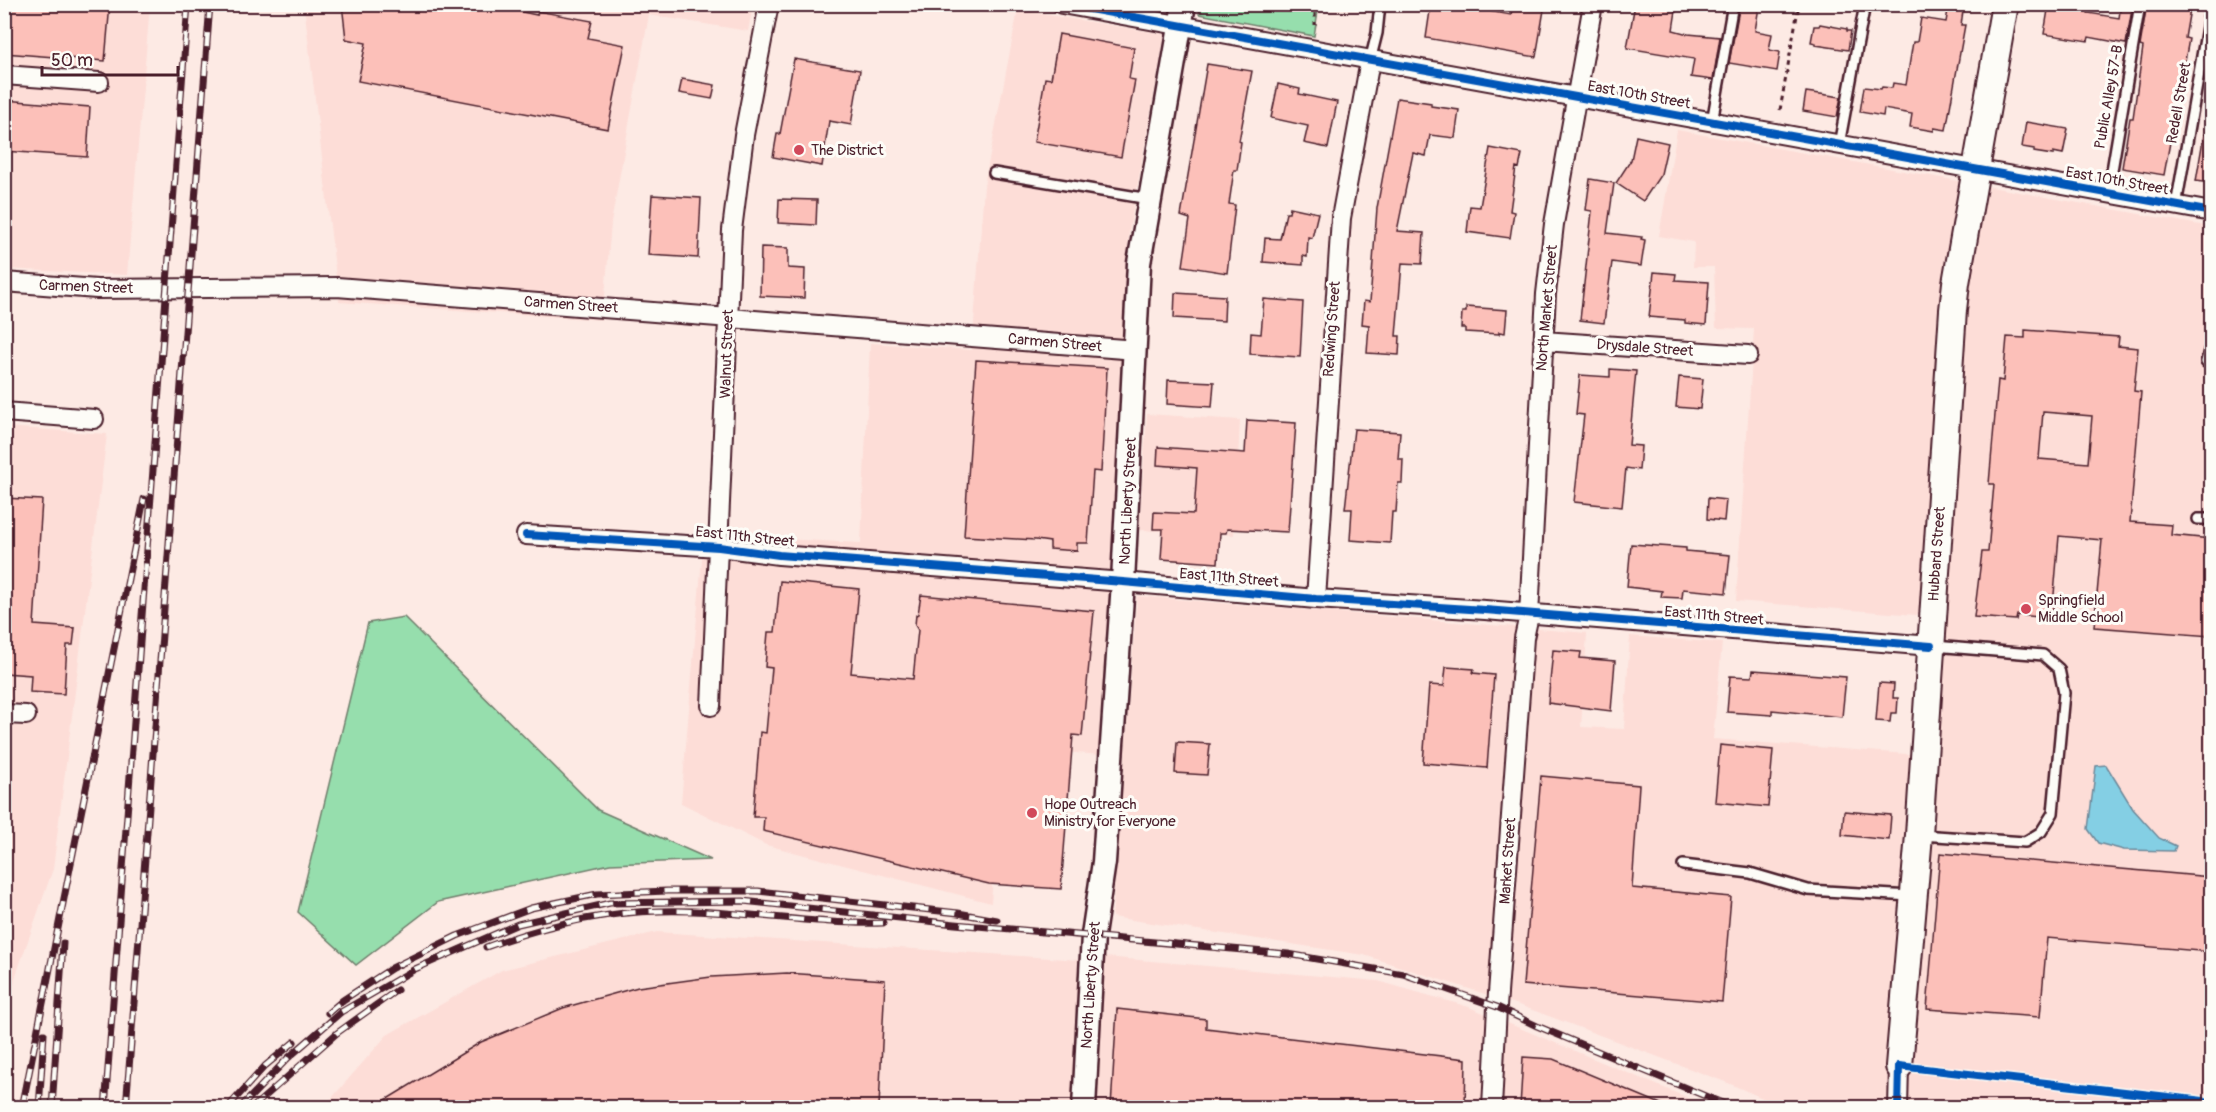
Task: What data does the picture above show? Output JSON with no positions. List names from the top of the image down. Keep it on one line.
{"streets":{"main road":["Hubbard Street"],"street":["East 10th Street","Carmen Street","North Market Street","Redwing Street","Drysdale Street","Walnut Street","North Liberty Street","East 11th Street","Market Street"],"lane":["Public Alley 57-B","Redell Street"]},"crossings":[["East 10th Street","Public Alley 57-B"],["East 10th Street","Redell Street"],["East 10th Street","North Market Street"],["East 10th Street","Redwing Street"],["East 10th Street","North Liberty Street"],["East 10th Street","Hubbard Street"],["Carmen Street","Walnut Street"],["Carmen Street","North Liberty Street"],["North Market Street","Drysdale Street"],["North Market Street","East 11th Street"],["North Market Street","Market Street"],["Redwing Street","East 11th Street"],["Walnut Street","East 11th Street"],["North Liberty Street","East 11th Street"],["East 11th Street","Hubbard Street"],["East 11th Street","Market Street"]],"places":["The District","Springfield Middle School","Hope Outreach Ministry for Everyone"],"scale_bar":"50 m"}
